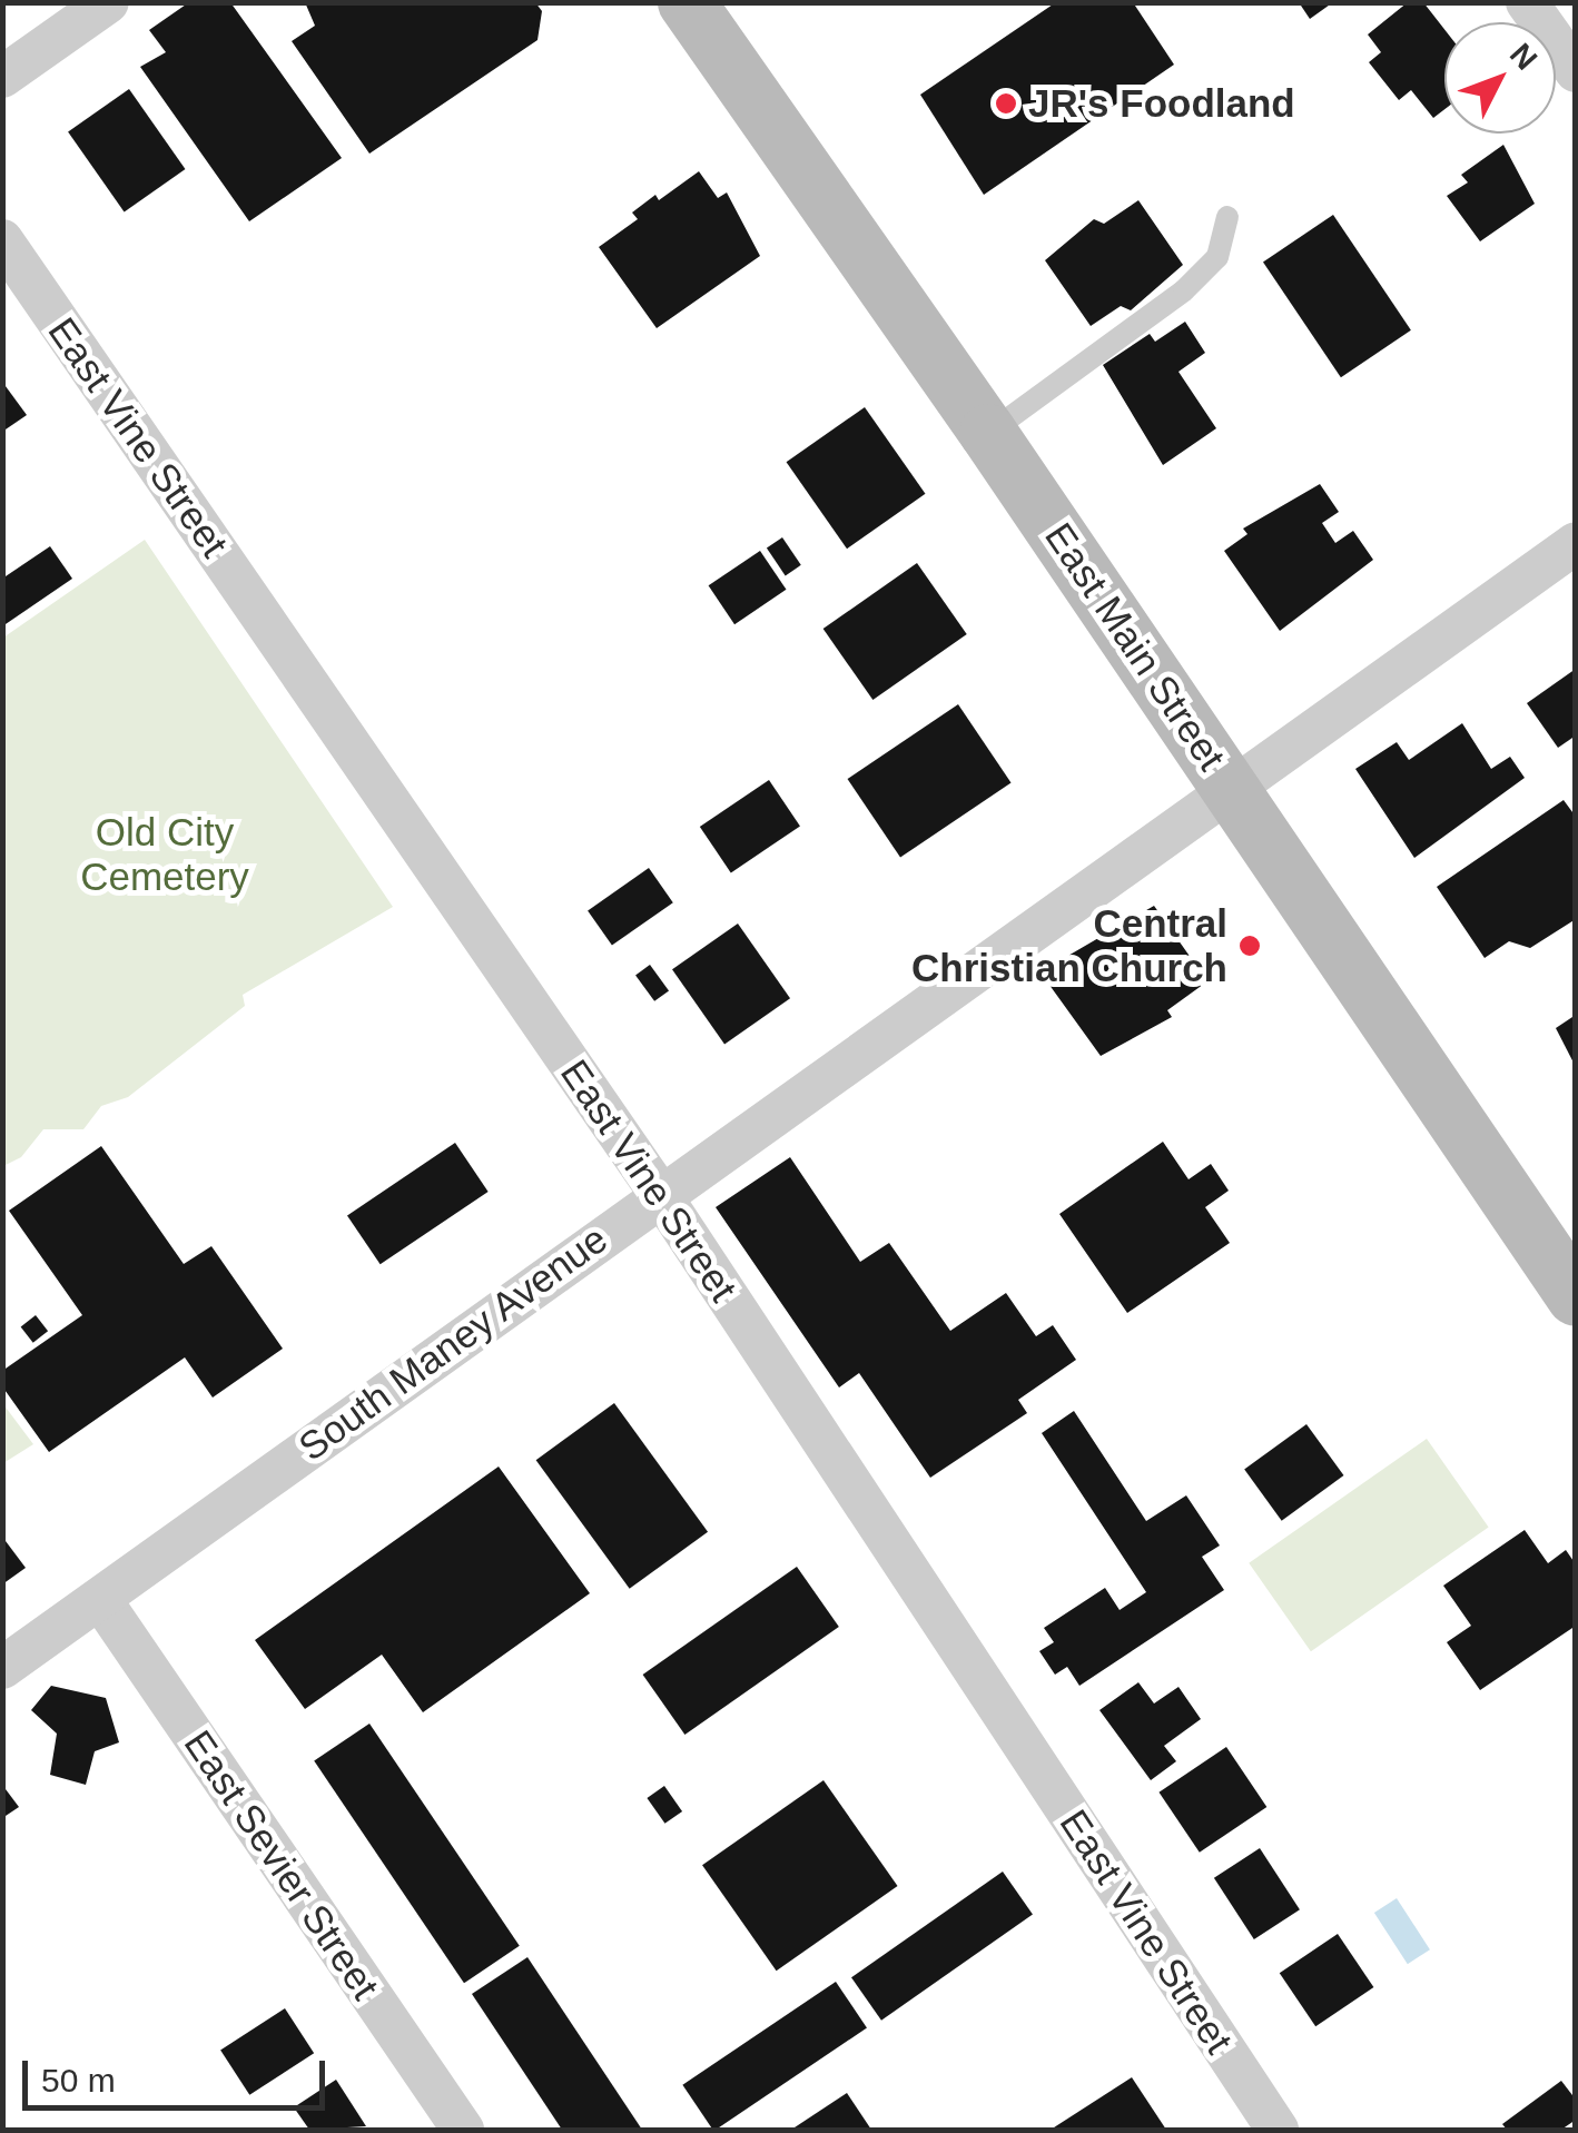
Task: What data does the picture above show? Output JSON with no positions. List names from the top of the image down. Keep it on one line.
{"streets":{"street":["East Vine Street","East Main Street","South Maney Avenue","East Sevier Street"]},"crossings":[["East Vine Street","South Maney Avenue"],["East Main Street","South Maney Avenue"],["South Maney Avenue","East Sevier Street"]],"parks":["Old City Cemetery"],"places":["JR's Foodland","Central Christian Church"],"scale_bar":"50 m","north":"top right"}
